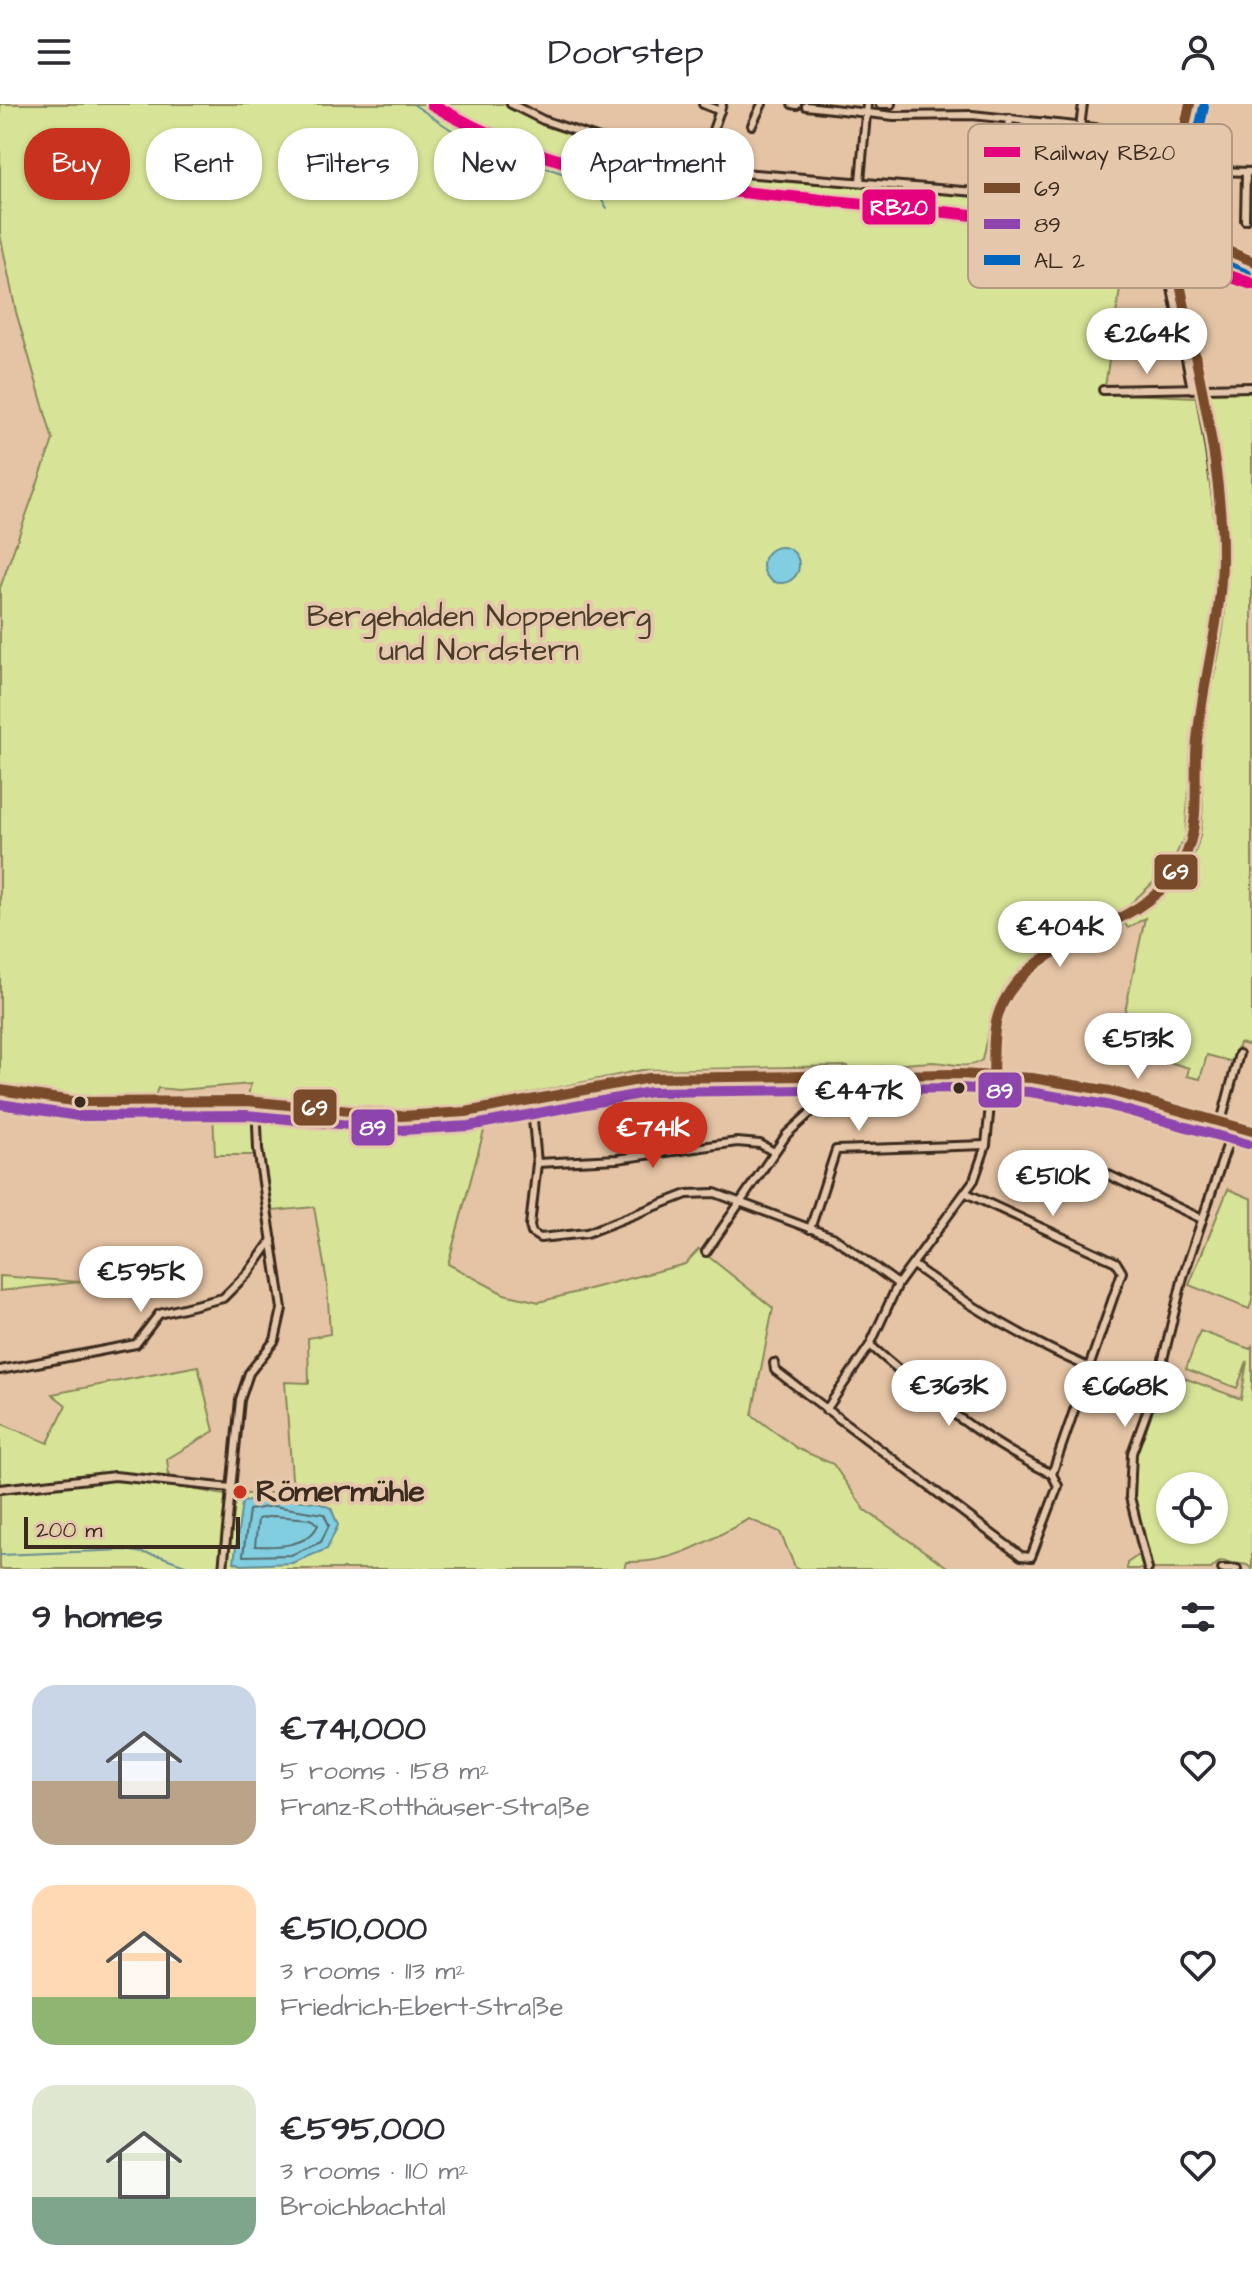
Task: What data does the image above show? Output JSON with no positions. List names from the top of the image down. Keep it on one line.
{"parks":["Bergehalden Noppenberg und Nordstern"],"places":["Römermühle"],"lines":["rail line RB20","transit line 69","transit line 89"],"legend":["Railway RB20","69","89","AL 2"],"scale_bar":"200 m","page":{"header":"Doorstep","chip":["Buy","Rent","Filters","New","Apartment"],"price":["€264K","€404K","€513K","€447K","€741K","€510K","€595K","€363K","€668K"],"scale":"200 m","heading":"9 homes","list":[{"name":"€741,000","note":"5 rooms · 158 m² · Franz-Rotthäuser-Straße"},{"name":"€510,000","note":"3 rooms · 113 m² · Friedrich-Ebert-Straße"},{"name":"€595,000","note":"3 rooms · 110 m² · Broichbachtal"}]}}
